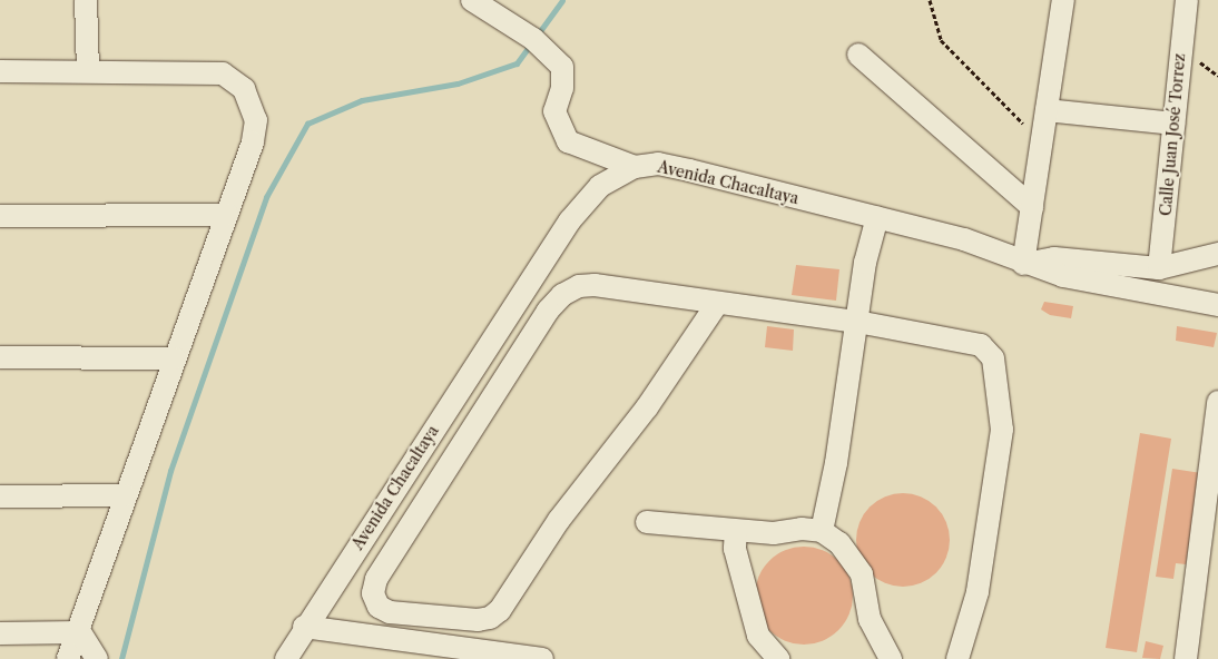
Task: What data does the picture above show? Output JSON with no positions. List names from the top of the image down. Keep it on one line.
{"streets":{"street":["Calle Juan José Torrez","Avenida Chacaltaya"]}}
